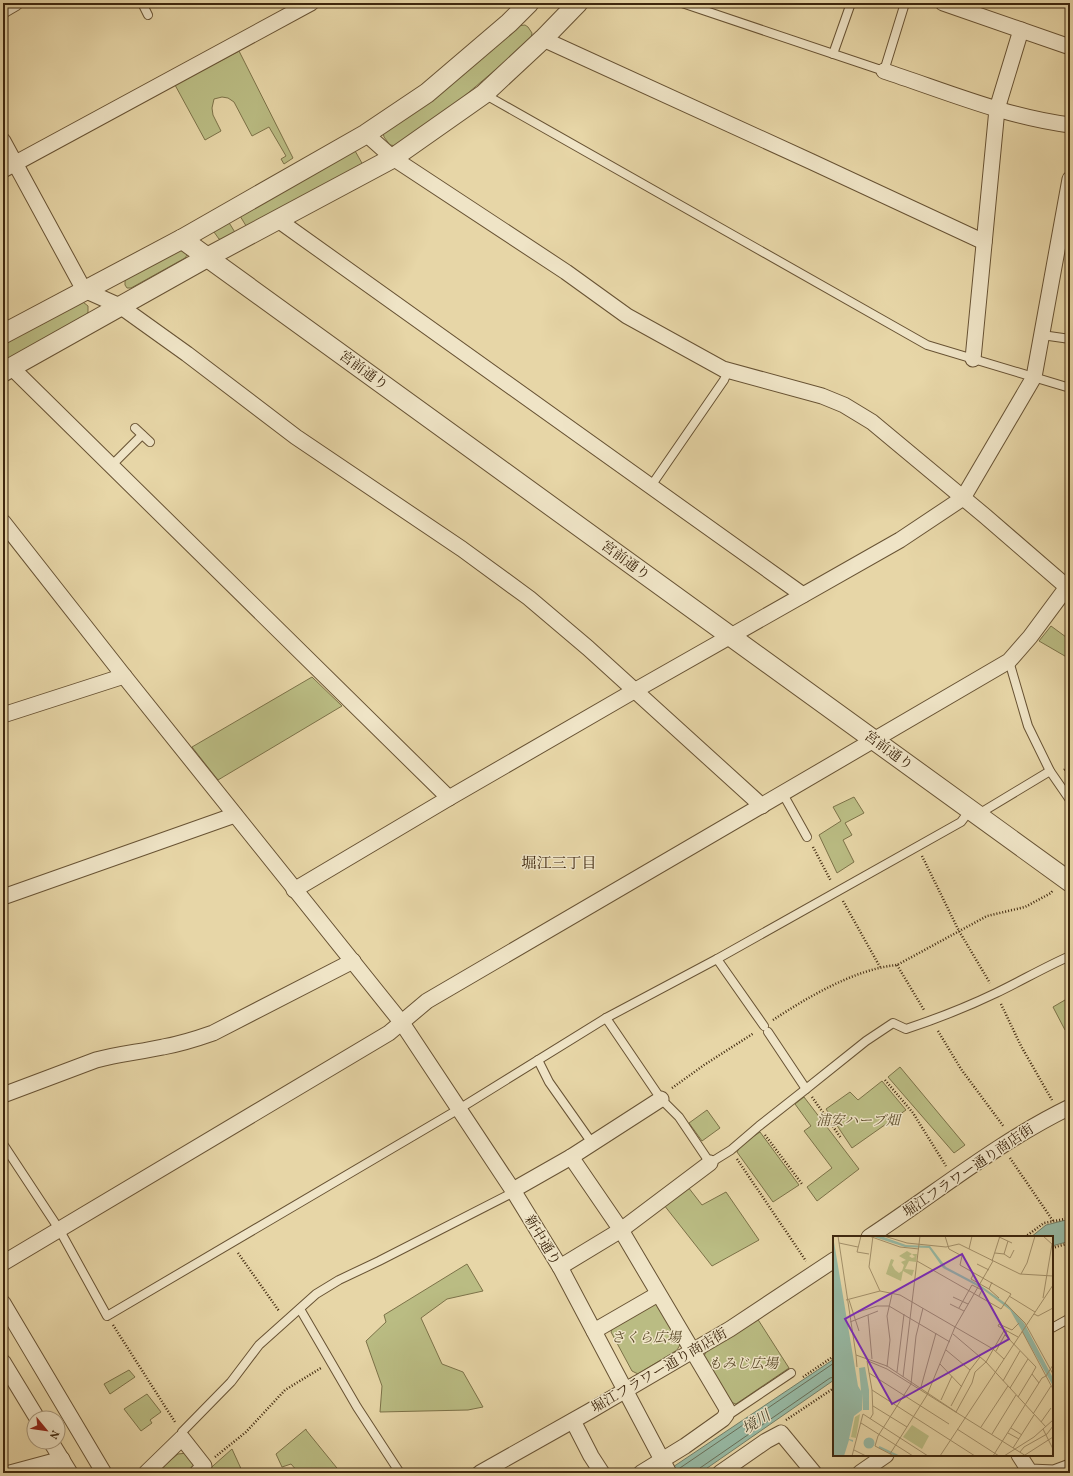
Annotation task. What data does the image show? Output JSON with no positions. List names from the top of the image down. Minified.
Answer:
{"streets":{"street":["宮前通り","堀江フラワー通り商店街","新中通り"]},"crossings":[["堀江フラワー通り商店街","新中通り"]],"districts":["堀江三丁目"],"water":["境川"],"parks":["浦安ハーブ畑","さくら広場","もみじ広場"],"north":"bottom right"}
